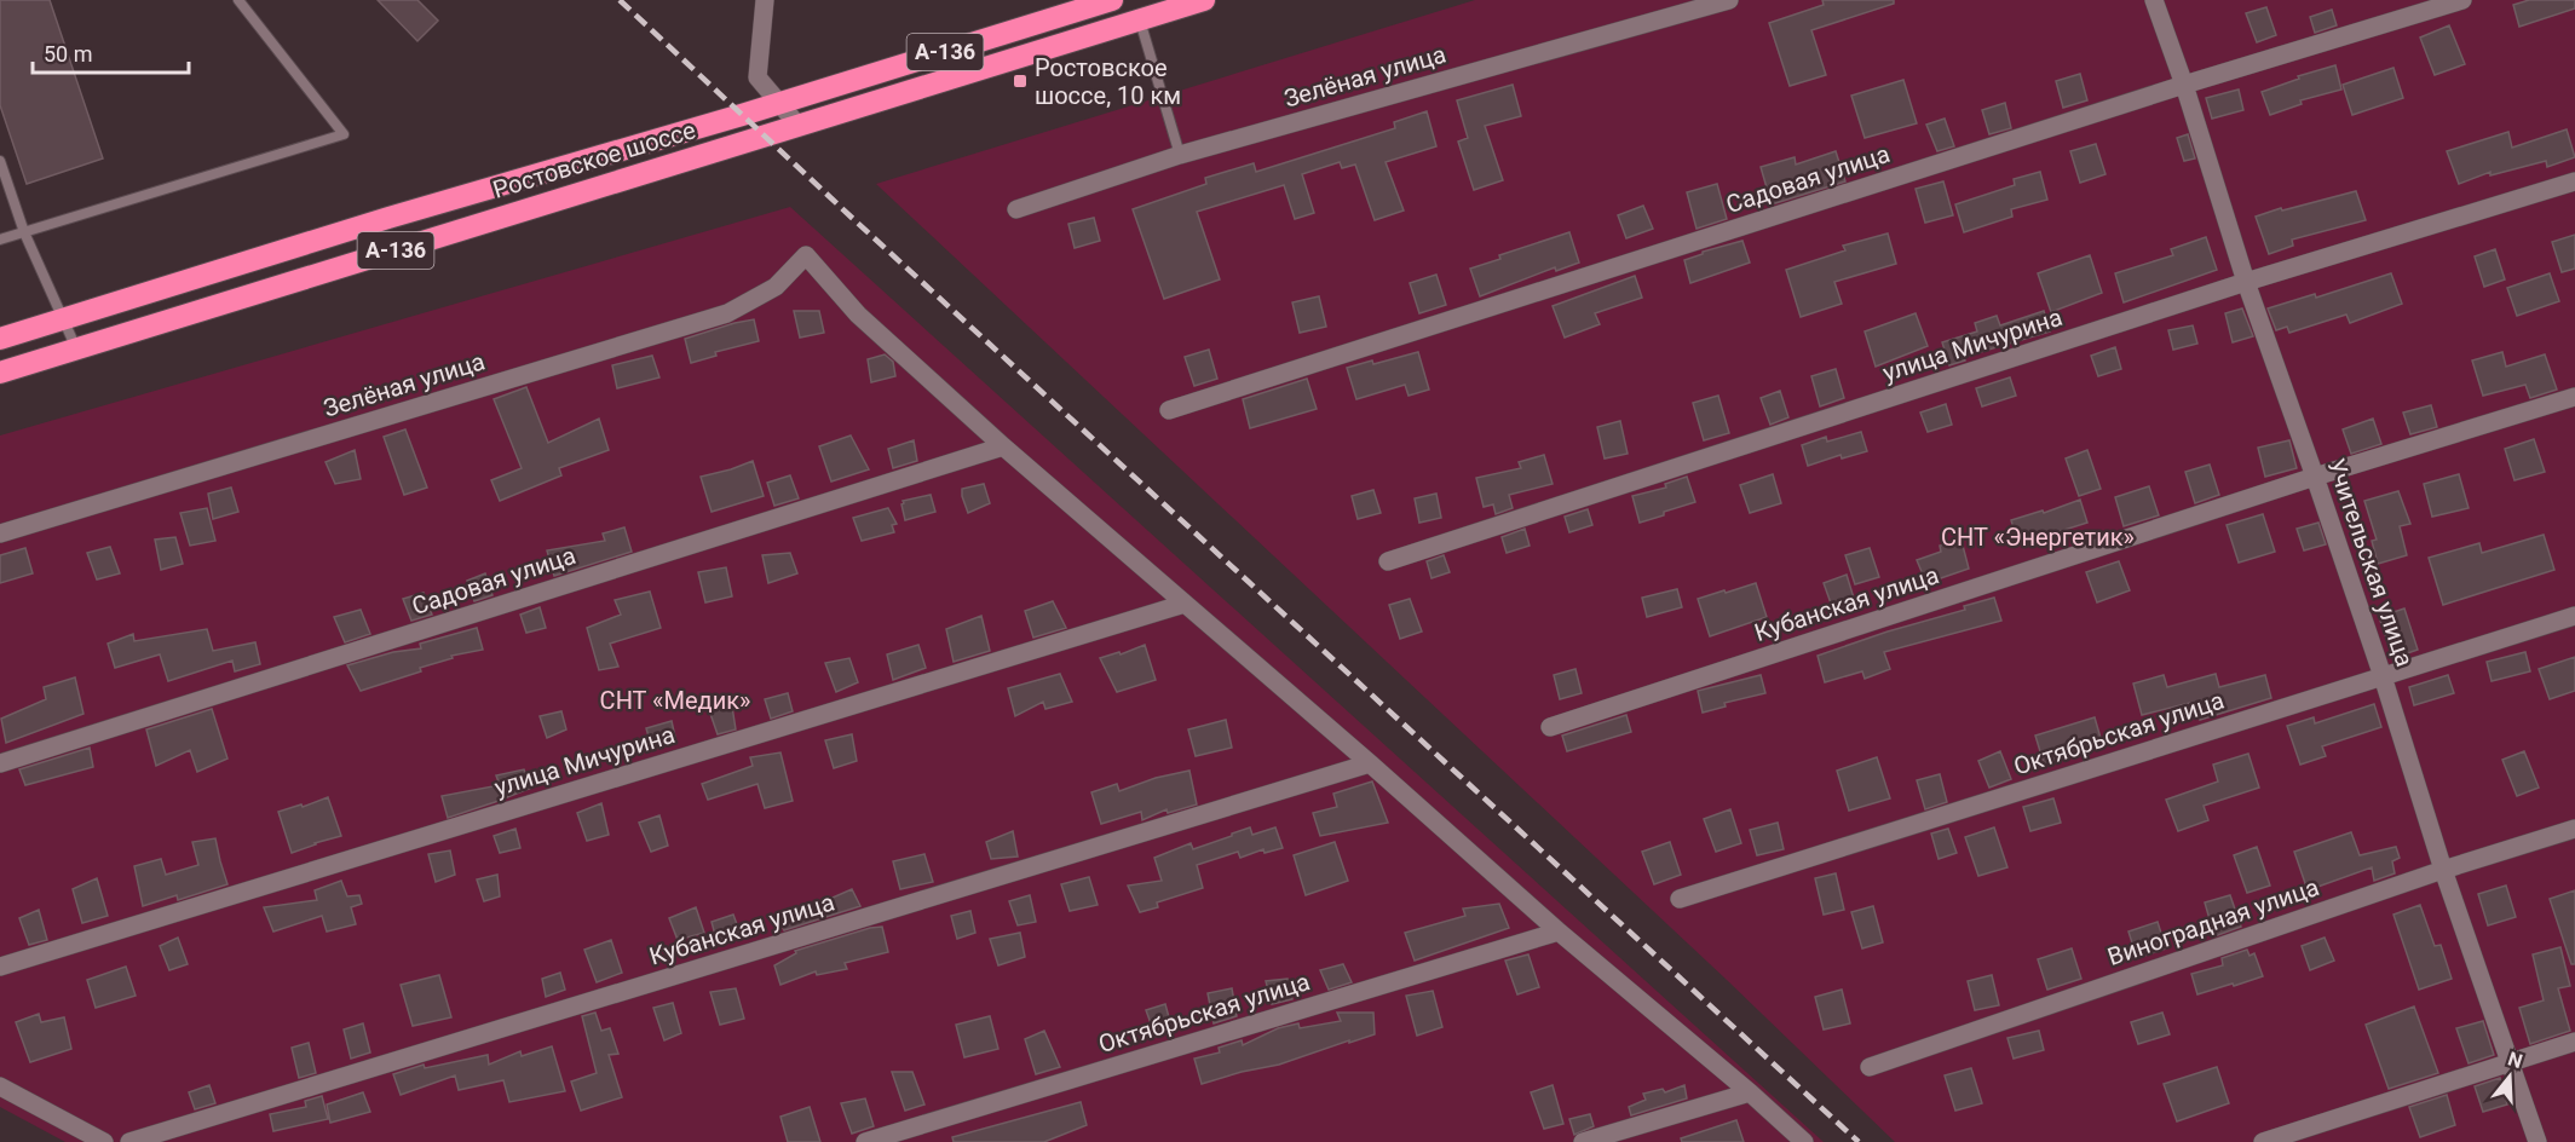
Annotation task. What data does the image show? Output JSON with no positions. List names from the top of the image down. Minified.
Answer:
{"streets":{"highway":["А-136","Ростовское шоссе"],"street":["Зелёная улица","Садовая улица","улица Мичурина","Учительская улица","Кубанская улица","Октябрьская улица","Виноградная улица"]},"crossings":[["Зелёная улица","Садовая улица"],["Садовая улица","Учительская улица"],["улица Мичурина","Учительская улица"],["Учительская улица","Кубанская улица"],["Учительская улица","Октябрьская улица"],["Учительская улица","Виноградная улица"]],"parks":["СНТ «Энергетик»","СНТ «Медик»"],"places":{"transit":["Ростовское шоссе, 10 км"]},"scale_bar":"50 m","north":"top"}
